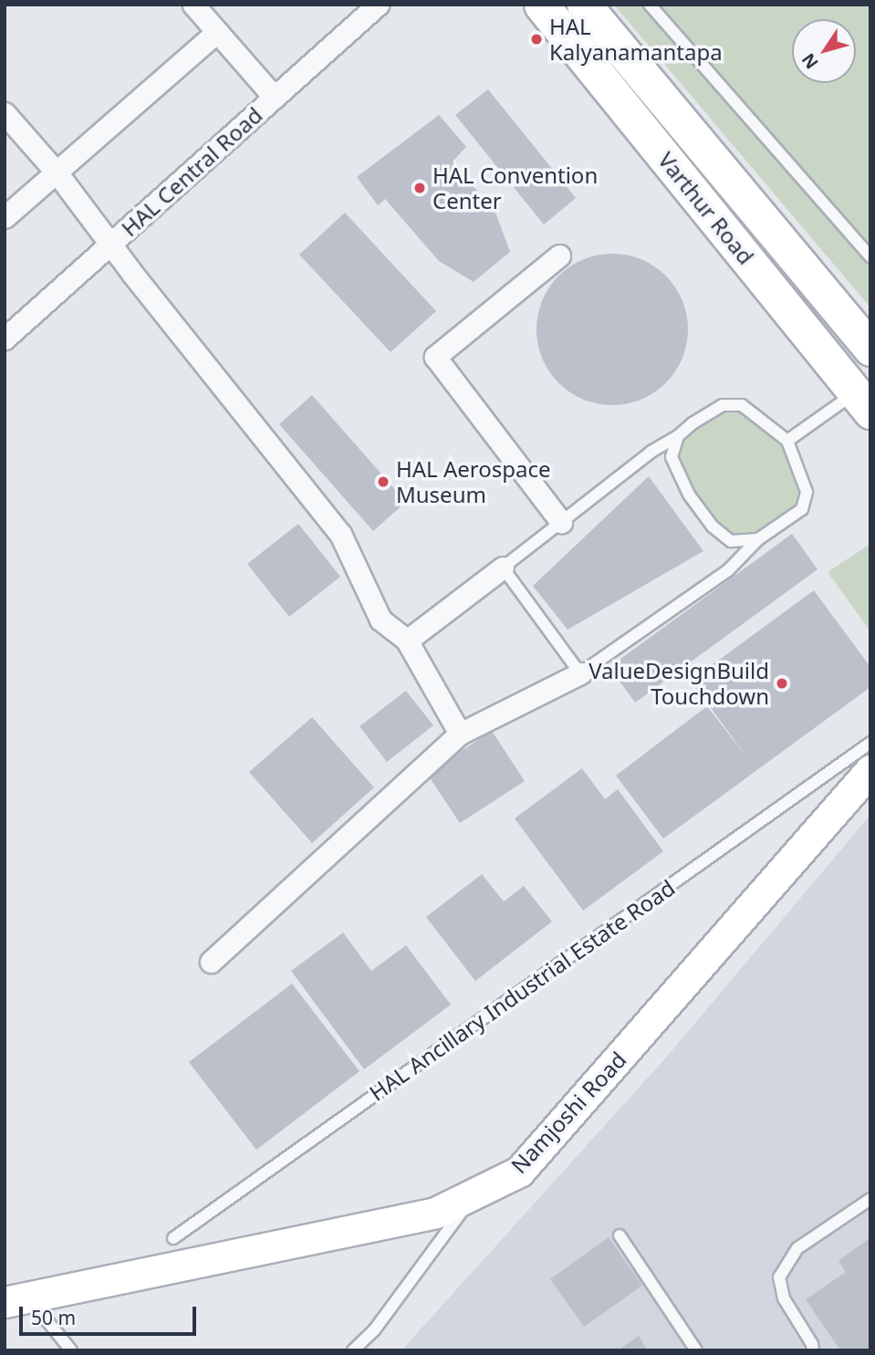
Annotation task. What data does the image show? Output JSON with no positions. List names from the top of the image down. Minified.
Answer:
{"streets":{"main road":["Varthur Road","Namjoshi Road"],"street":["HAL Central Road"],"lane":["HAL Ancillary Industrial Estate Road"]},"places":["HAL Kalyanamantapa","HAL Convention Center","HAL Aerospace Museum","ValueDesignBuild Touchdown"],"scale_bar":"50 m","north":"bottom left"}
